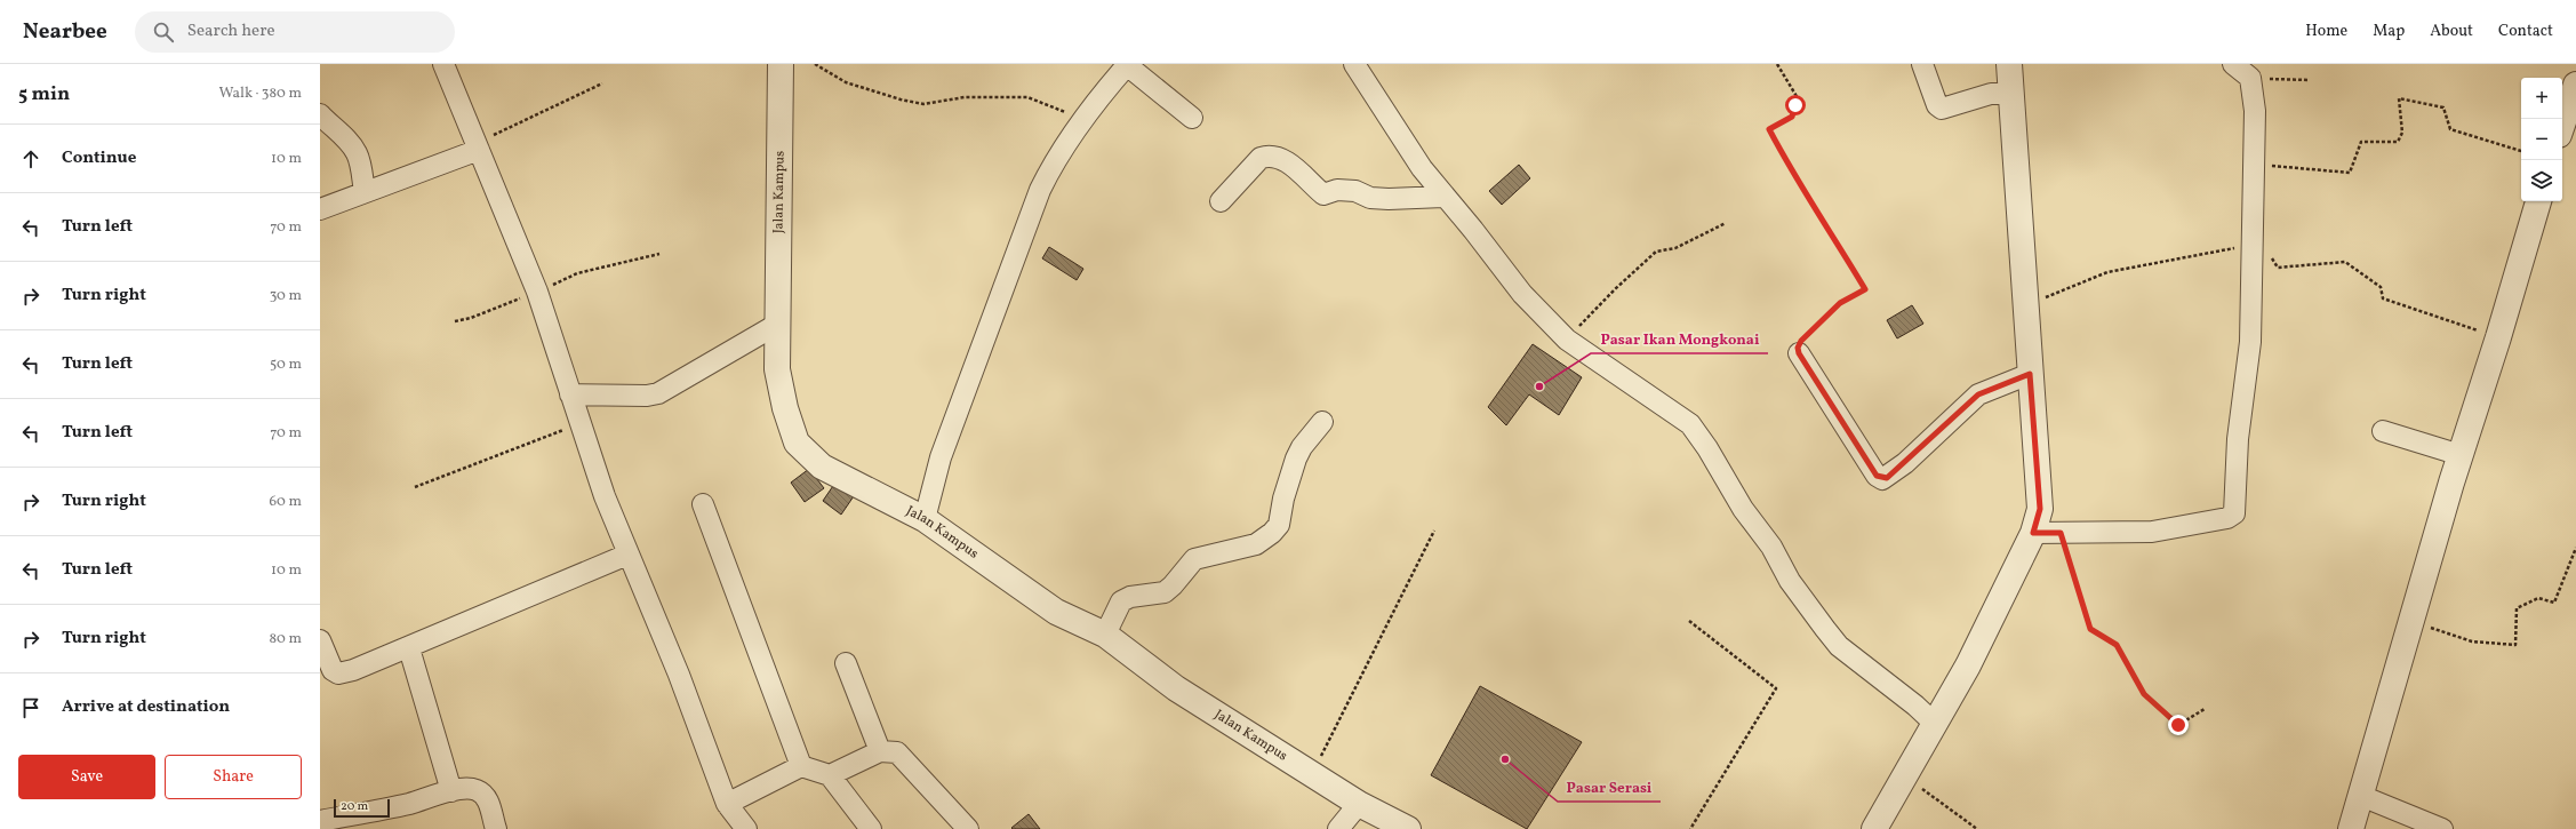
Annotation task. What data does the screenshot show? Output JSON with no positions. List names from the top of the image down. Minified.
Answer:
{"streets":{"street":["Jalan Kampus"]},"places":["Pasar Ikan Mongkonai","Pasar Serasi"],"scale_bar":"20 m","page":{"header":"Nearbee","search":"Search here","nav":["Home","Map","About","Contact"],"heading":["5 min","Walk · 380 m"],"map_buttons":["+","−"],"list":[["Continue","10 m"],["Turn left","70 m"],["Turn right","30 m"],["Turn left","50 m"],["Turn left","70 m"],["Turn right","60 m"],["Turn left","10 m"],["Turn right","80 m"],"Arrive at destination"],"buttons":["Save","Share"],"scale":"20 m"}}
